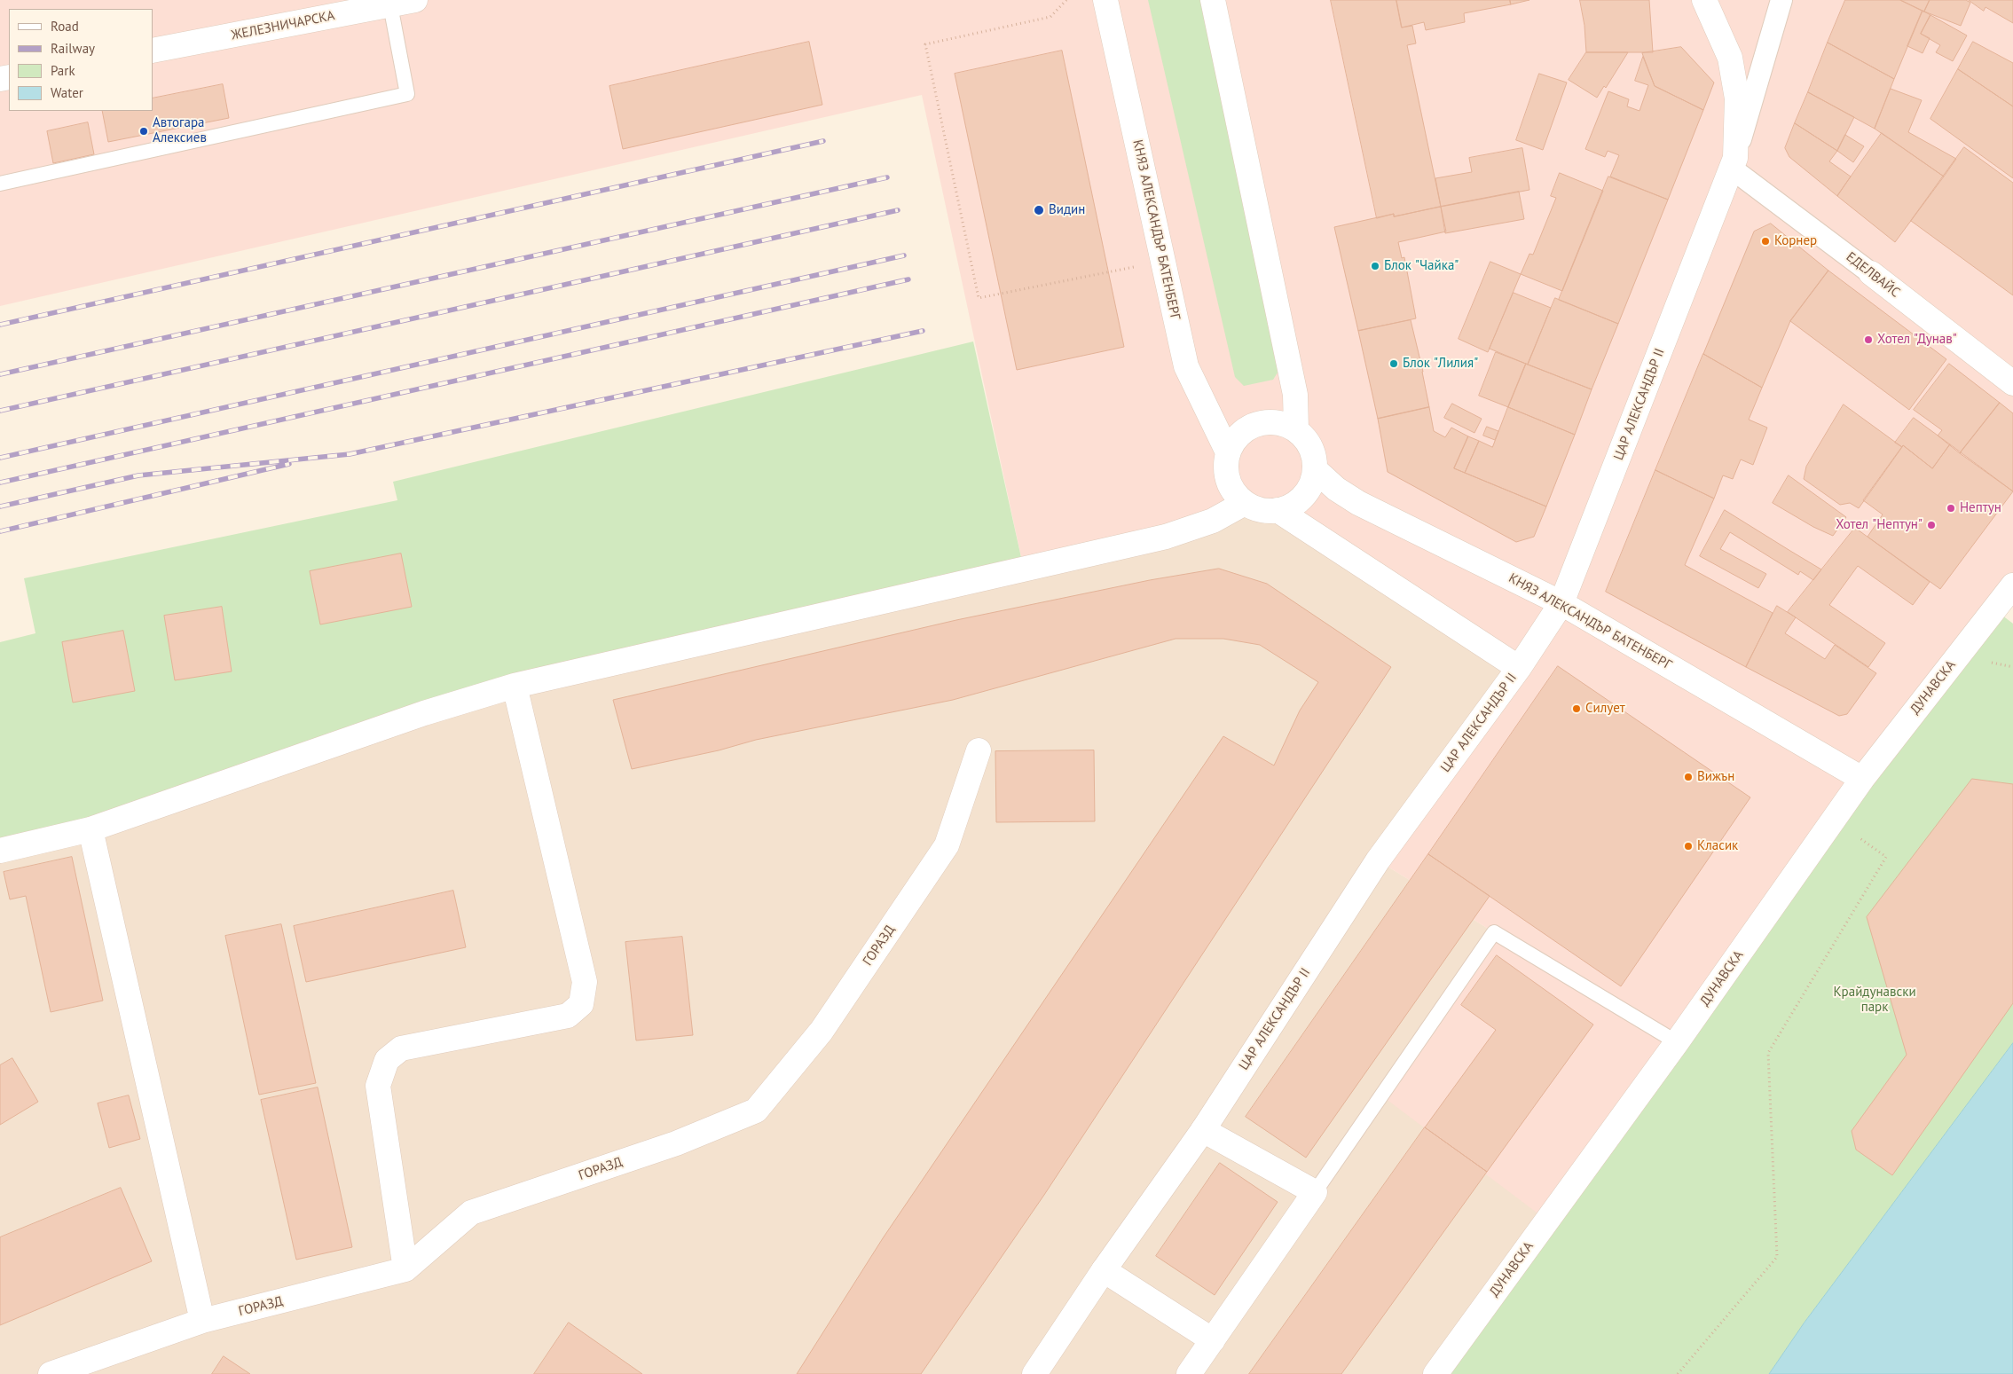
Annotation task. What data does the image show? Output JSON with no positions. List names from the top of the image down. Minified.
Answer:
{"streets":{"street":["ЖЕЛЕЗНИЧАРСКА","КНЯЗ АЛЕКСАНДЪР БАТЕНБЕРГ","ЕДЕЛВАЙС","ЦАР АЛЕКСАНДЪР II","ДУНАВСКА","ГОРАЗД"]},"crossings":[["КНЯЗ АЛЕКСАНДЪР БАТЕНБЕРГ","ЦАР АЛЕКСАНДЪР II"],["КНЯЗ АЛЕКСАНДЪР БАТЕНБЕРГ","ДУНАВСКА"],["ЕДЕЛВАЙС","ЦАР АЛЕКСАНДЪР II"]],"parks":["Крайдунавски парк"],"places":["Автогара Алексиев","Видин","Корнер","Блок \"Чайка\"","Хотел \"Дунав\"","Блок \"Лилия\"","Нептун","Хотел \"Нептун\"","Силует","Вижън","Класик"],"legend":["Road","Railway","Park","Water"]}
